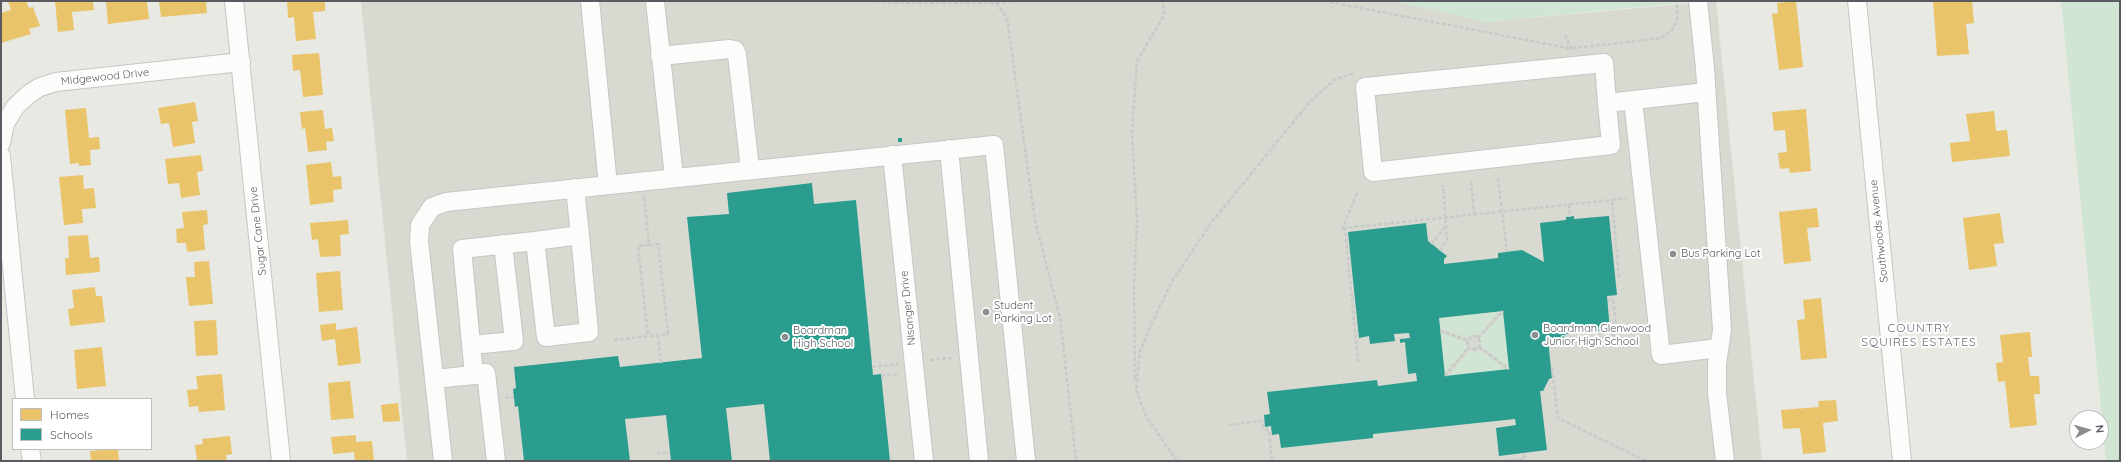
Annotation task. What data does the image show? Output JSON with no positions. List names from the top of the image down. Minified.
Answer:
{"streets":{"street":["Midgewood Drive","Sugar Cane Drive","Southwoods Avenue","Nisonger Drive"]},"crossings":[["Midgewood Drive","Sugar Cane Drive"]],"districts":["COUNTRY SQUIRES ESTATES"],"places":["Bus Parking Lot","Student Parking Lot","Boardman Glenwood Junior High School","Boardman High School"],"legend":["Homes","Schools"],"north":"right"}
